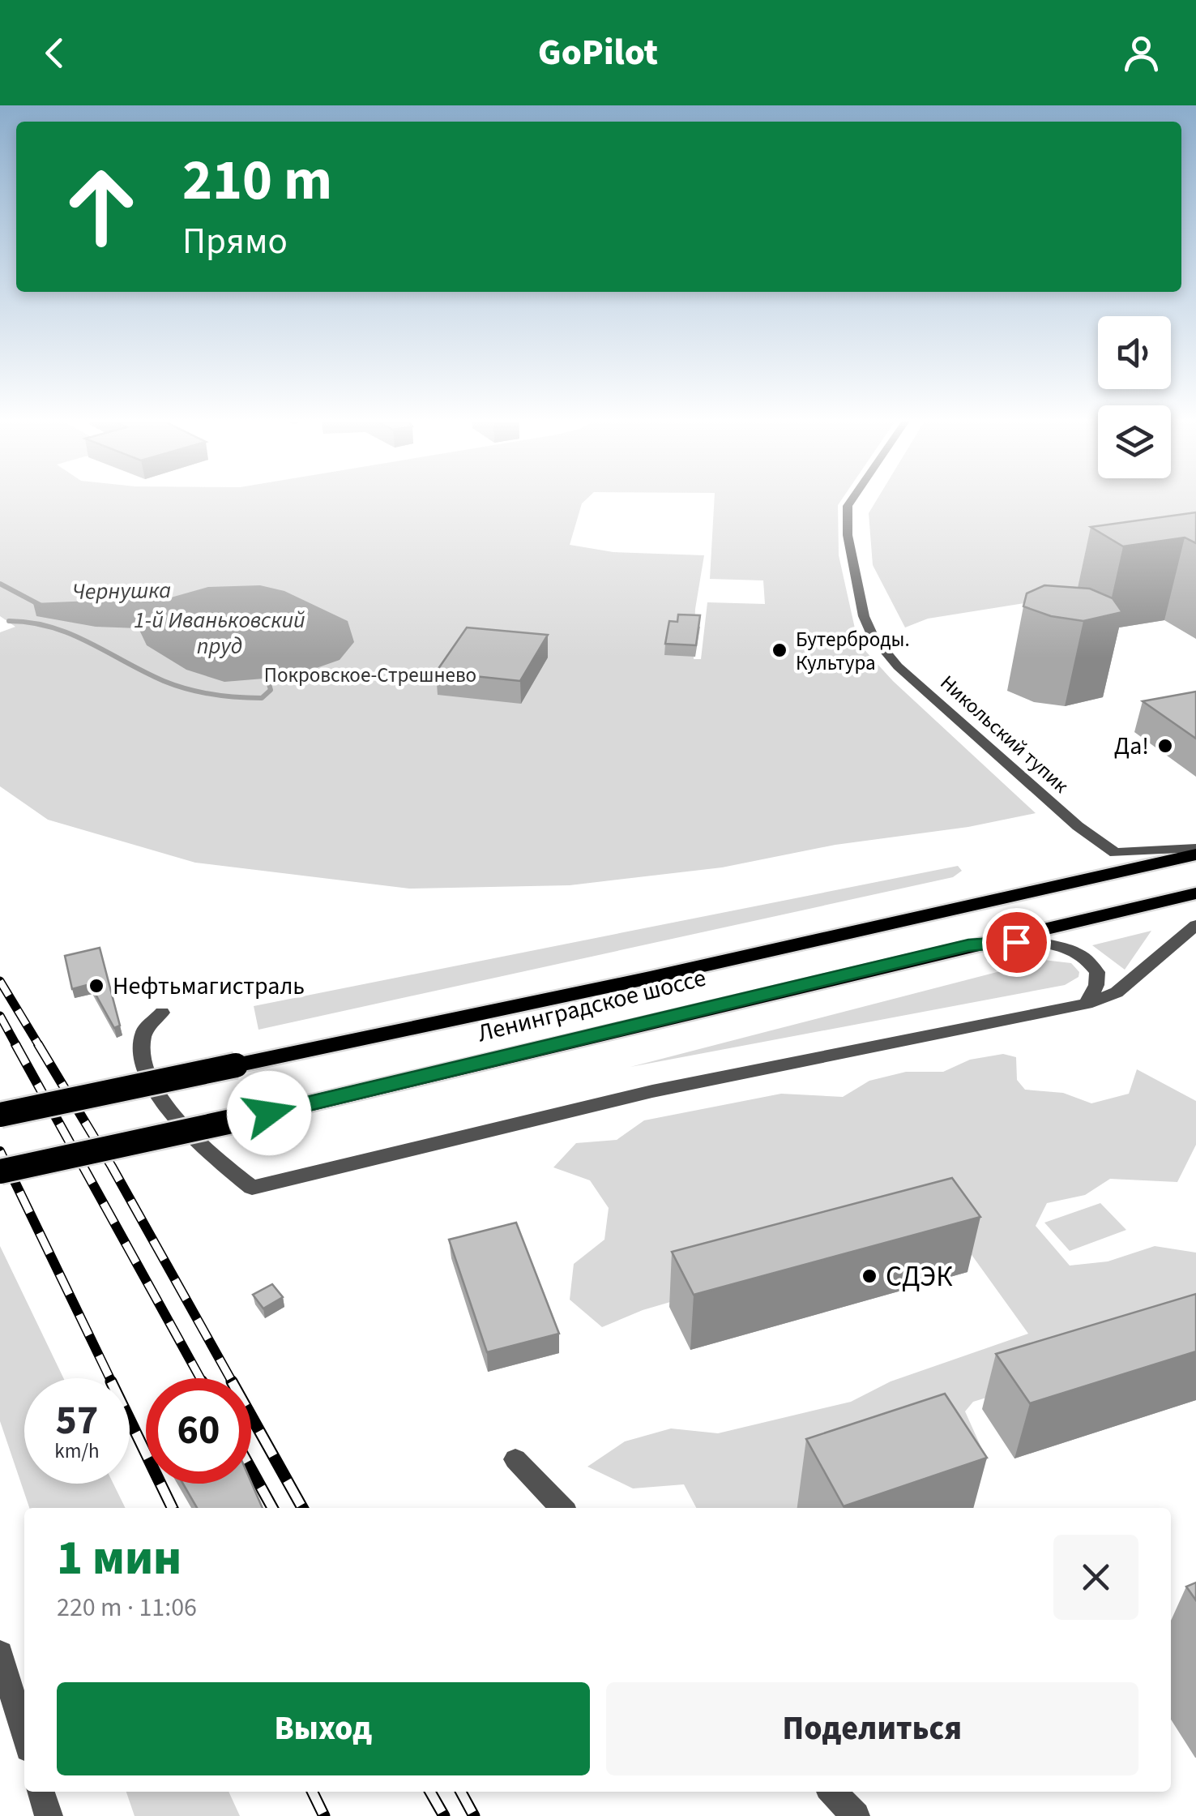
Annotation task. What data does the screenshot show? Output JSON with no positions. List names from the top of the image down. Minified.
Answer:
{"streets":{"main road":["Ленинградское шоссе"],"street":["Никольский тупик"]},"water":["Чернушка","1-й Иваньковский пруд"],"parks":["Покровское-Стрешнево"],"places":["Бутерброды. Культура","Да!","Нефтьмагистраль","СДЭК"],"page":{"header":"GoPilot","turn":["210 m","Прямо"],"speed":"57 km/h","limit":"60","heading":["1 мин","220 m · 11:06"],"buttons":["Выход","Поделиться"]}}
